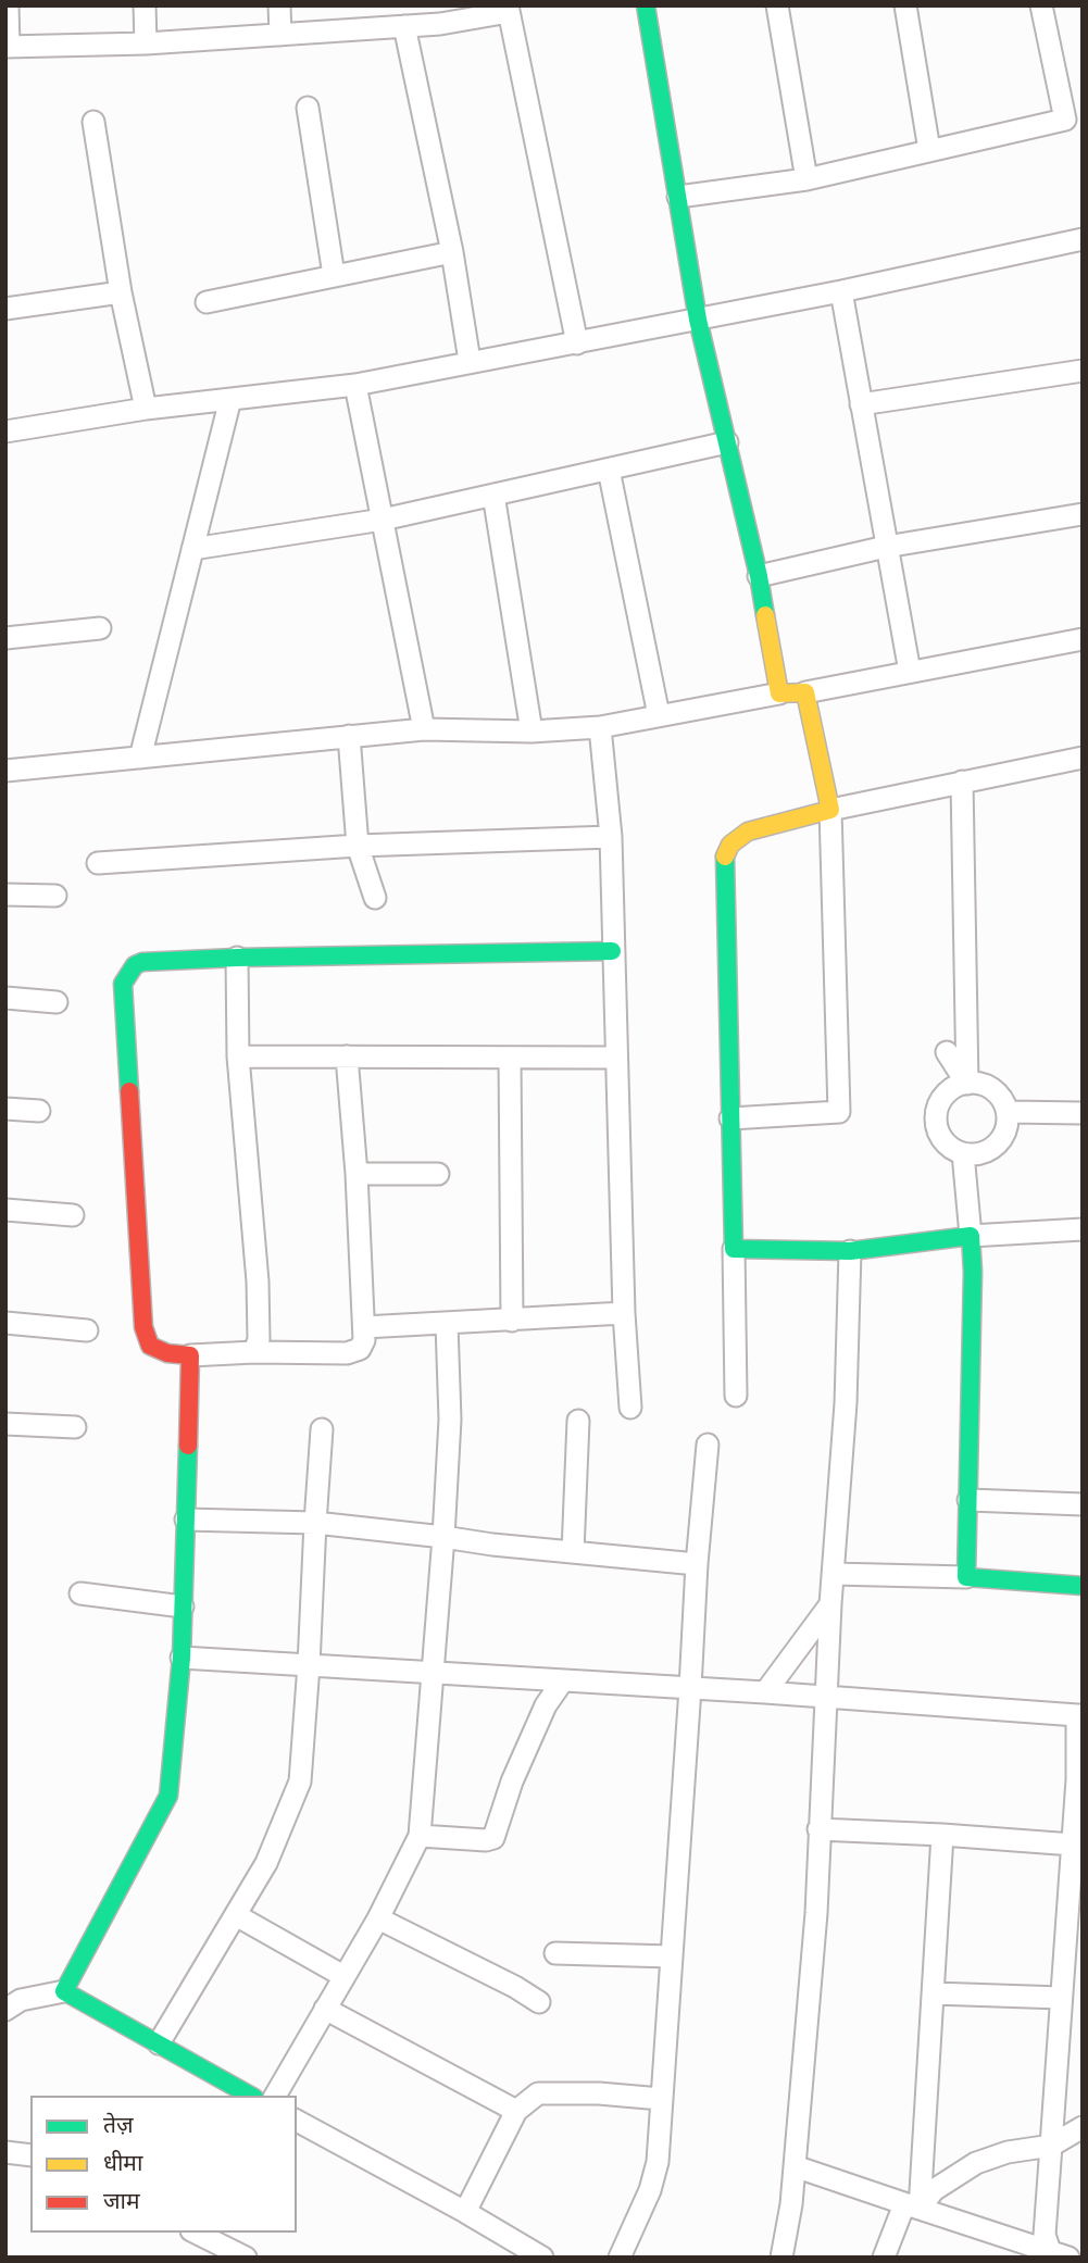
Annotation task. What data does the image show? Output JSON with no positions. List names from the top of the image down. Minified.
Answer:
{"legend":["तेज़","धीमा","जाम"]}
